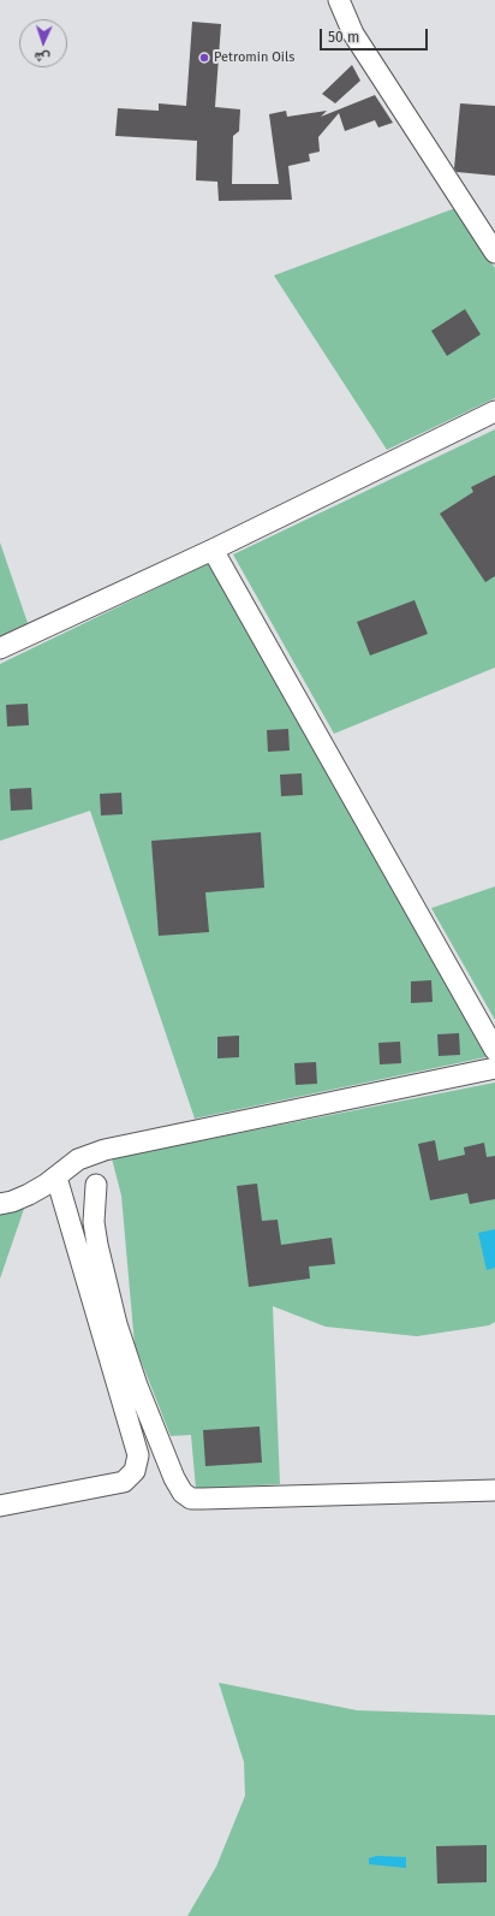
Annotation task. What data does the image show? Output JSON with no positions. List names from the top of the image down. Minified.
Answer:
{"places":["Petromin Oils"],"scale_bar":"50 m","north":"bottom"}
